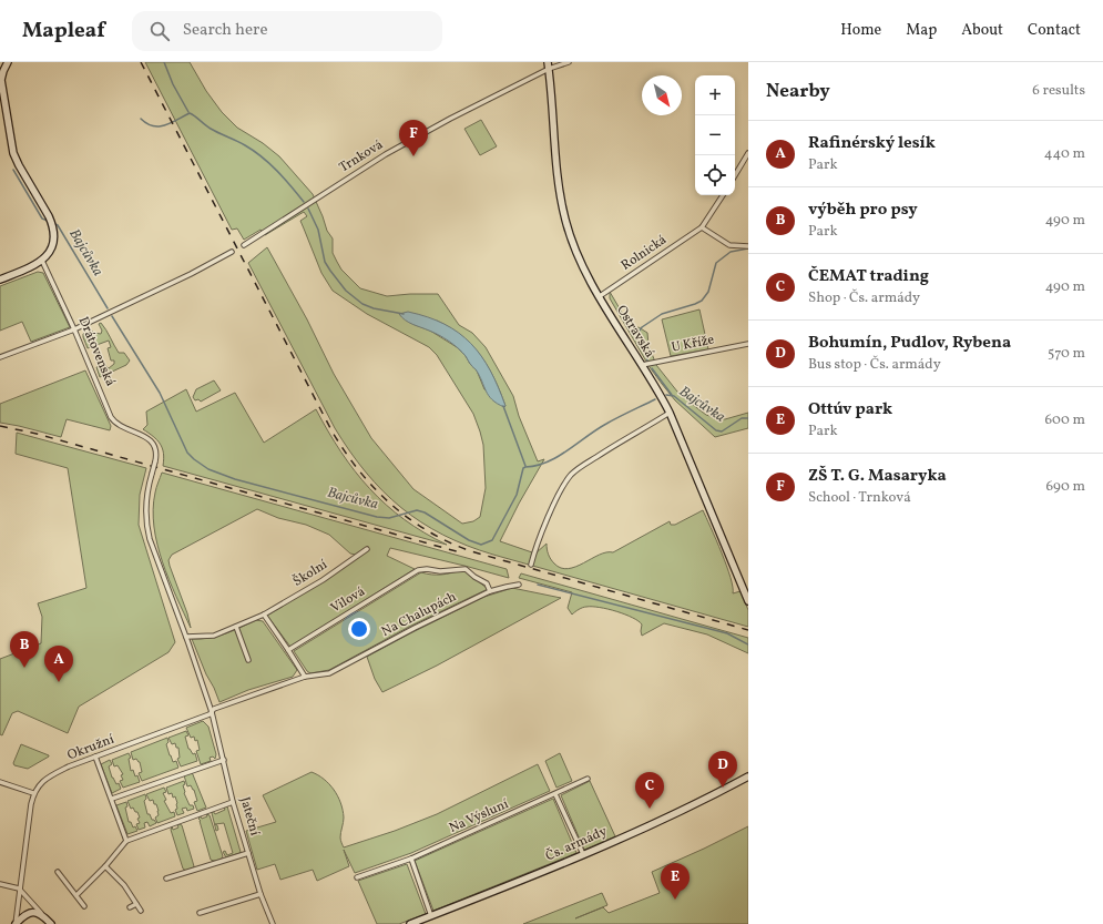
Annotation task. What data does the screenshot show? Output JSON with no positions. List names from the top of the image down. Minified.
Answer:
{"streets":{"main road":["Ostravská","Čs. armády"],"street":["Trnková","Rolnická","U Kříže","Drátovenská","Školní","Vilová","Na Chalupách","Okružní","Jateční","Na Výsluní"]},"crossings":[["Trnková","Ostravská"],["Rolnická","Ostravská"],["Ostravská","U Kříže"],["Drátovenská","Školní"],["Vilová","Na Chalupách"],["Na Chalupách","Okružní"],["Na Chalupách","Jateční"],["Okružní","Jateční"]],"water":["Bajcůvka"],"north":"bottom right","page":{"header":"Mapleaf","search":"Search here","nav":["Home","Map","About","Contact"],"heading":["Nearby","6 results"],"map_buttons":["+","−"],"pins":["F","B","A","D","C","E"],"list":[{"mark":"A","name":"Rafinérský lesík","note":"Park","value":"440 m"},{"mark":"B","name":"výběh pro psy","note":"Park","value":"490 m"},{"mark":"C","name":"ČEMAT trading","note":"Shop · Čs. armády","value":"490 m"},{"mark":"D","name":"Bohumín, Pudlov, Rybena","note":"Bus stop · Čs. armády","value":"570 m"},{"mark":"E","name":"Ottúv park","note":"Park","value":"600 m"},{"mark":"F","name":"ZŠ T. G. Masaryka","note":"School · Trnková","value":"690 m"}]}}
